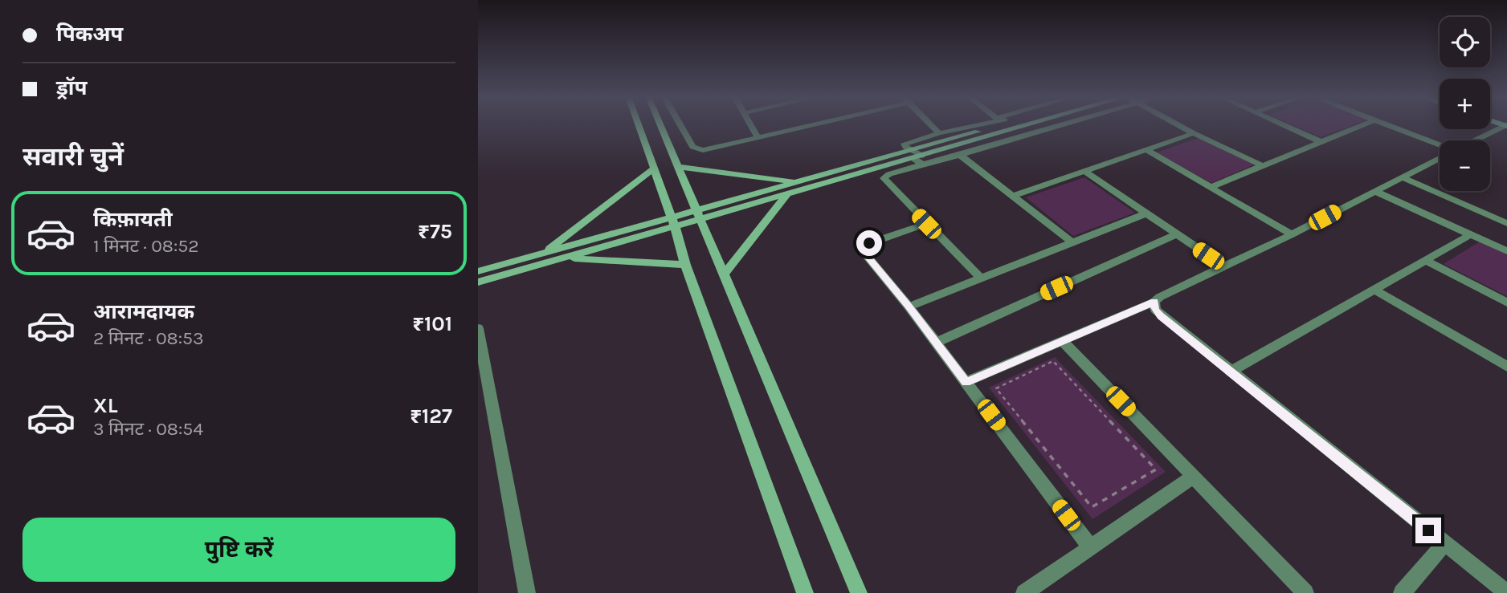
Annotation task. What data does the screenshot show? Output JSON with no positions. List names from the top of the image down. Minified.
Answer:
{"page":{"banner":["पिकअप","ड्रॉप"],"map_buttons":["+","−"],"heading":"सवारी चुनें","list":[{"name":"किफ़ायती","note":"1 मिनट · 08:52","value":"₹75"},{"name":"आरामदायक","note":"2 मिनट · 08:53","value":"₹101"},{"name":"XL","note":"3 मिनट · 08:54","value":"₹127"}],"buttons":"पुष्टि करें"}}
